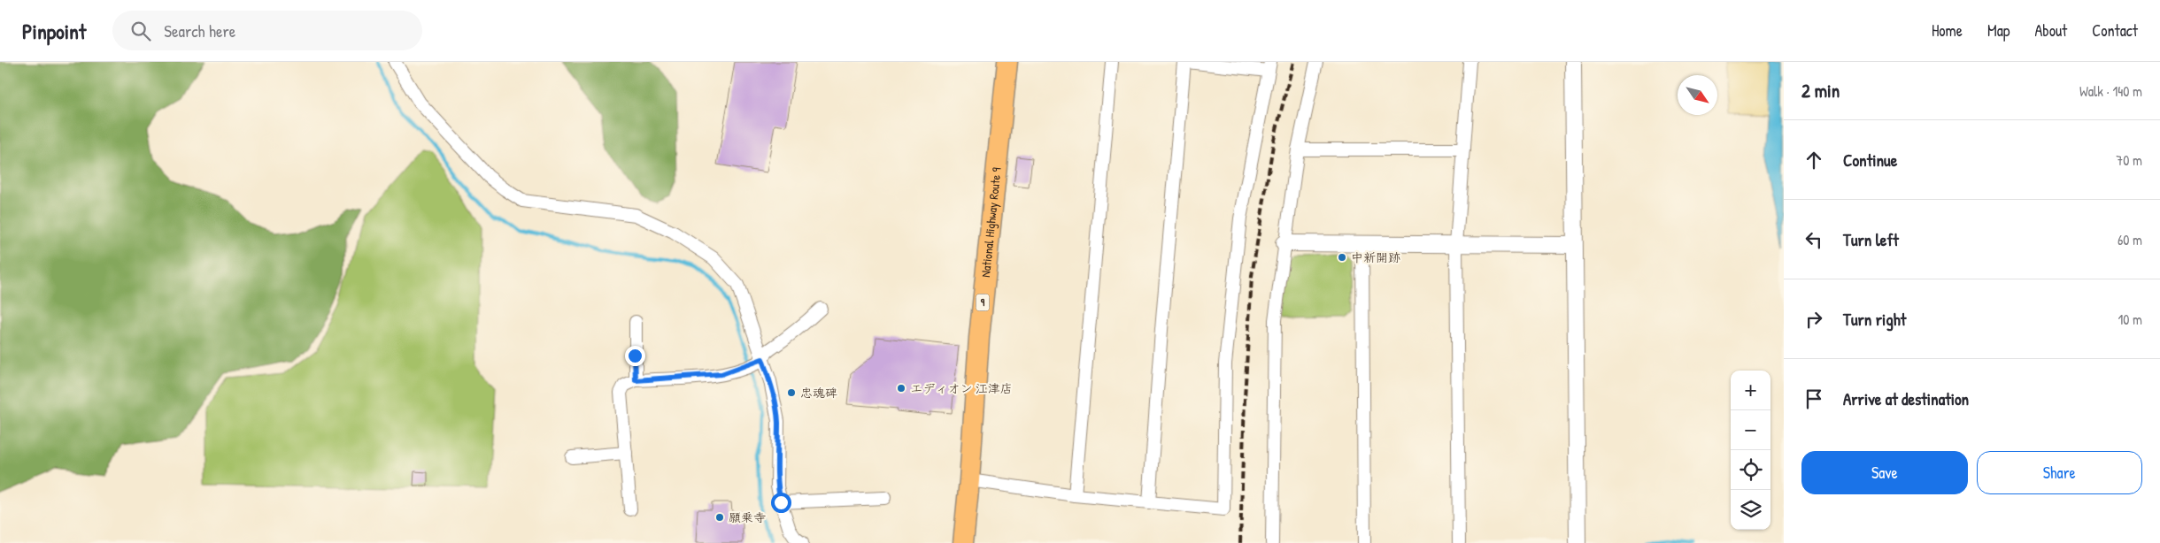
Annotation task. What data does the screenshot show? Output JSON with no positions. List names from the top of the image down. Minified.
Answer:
{"streets":{"highway":["National Highway Route 9","9"]},"places":["中新開跡","エディオン 江津店","忠魂碑","願乗寺"],"north":"bottom right","page":{"header":"Pinpoint","search":"Search here","nav":["Home","Map","About","Contact"],"heading":["2 min","Walk · 140 m"],"list":[["Continue","70 m"],["Turn left","60 m"],["Turn right","10 m"],"Arrive at destination"],"map_buttons":["+","−"],"buttons":["Save","Share"]}}
